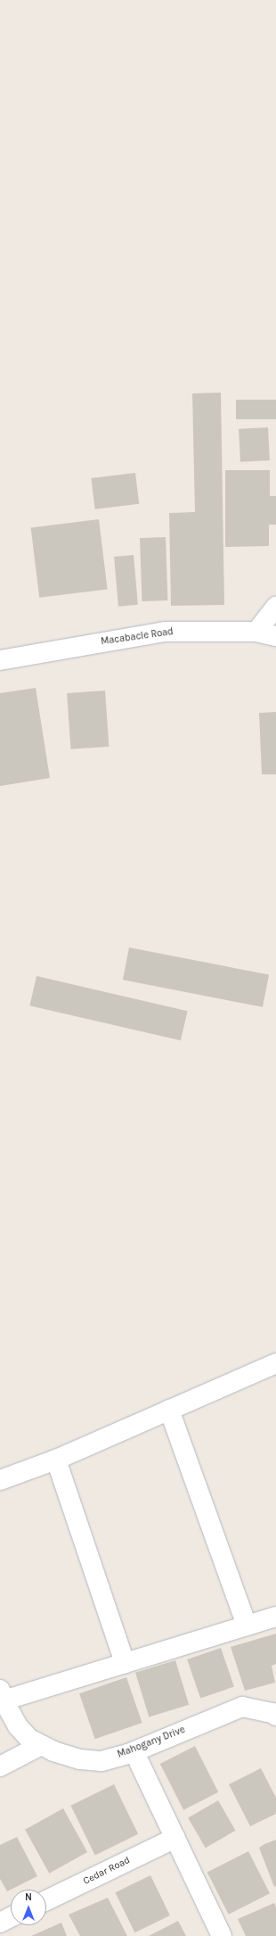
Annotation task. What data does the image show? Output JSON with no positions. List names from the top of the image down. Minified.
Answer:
{"streets":{"street":["Macabacle Road","Mahogany Drive","Cedar Road"]},"crossings":[["Mahogany Drive","Cedar Road"]],"north":"top"}
